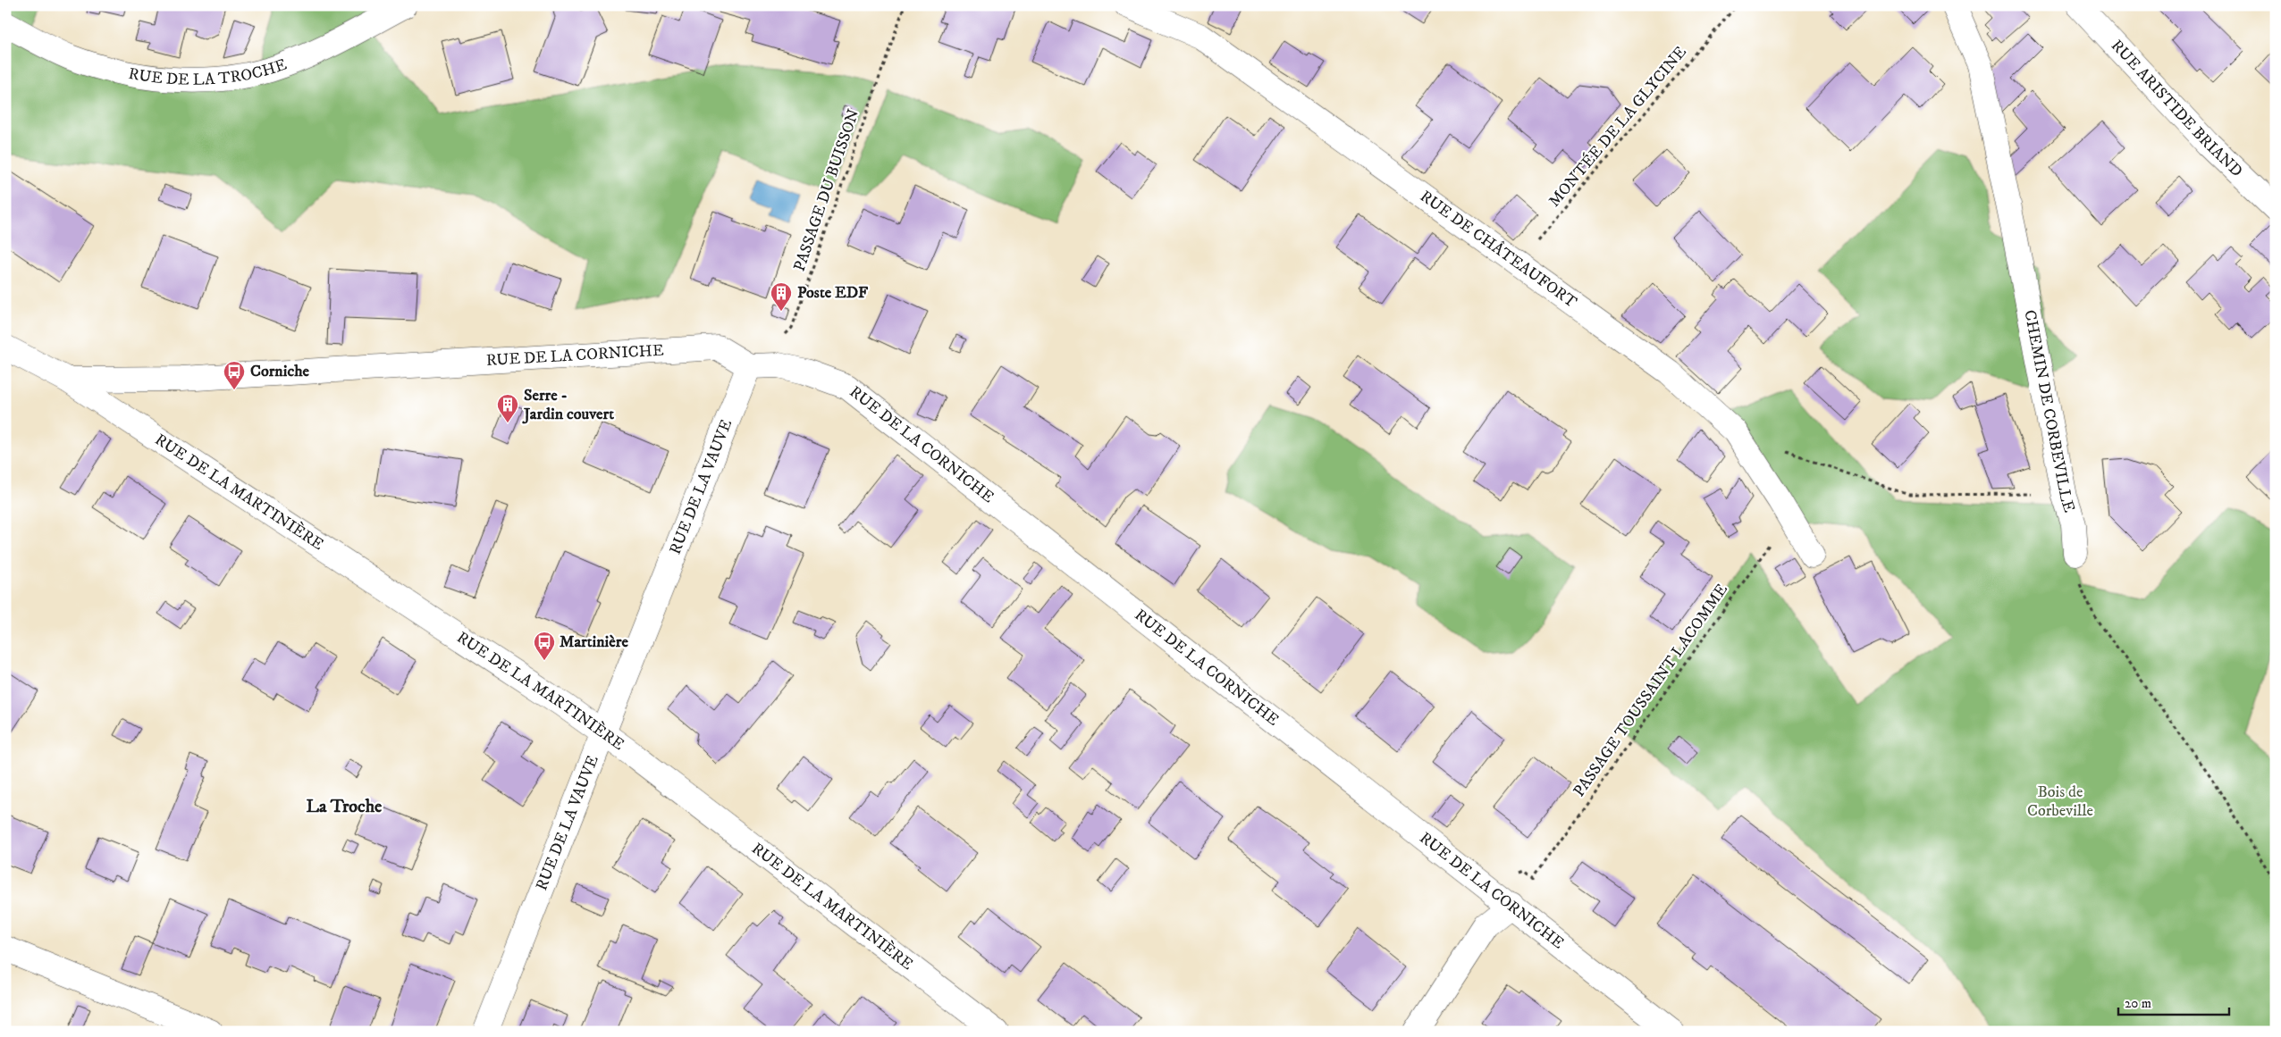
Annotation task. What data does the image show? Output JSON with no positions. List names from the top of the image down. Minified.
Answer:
{"streets":{"street":["RUE DE LA TROCHE","RUE ARISTIDE BRIAND","RUE DE CHÂTEAUFORT","RUE DE LA CORNICHE","CHEMIN DE CORBEVILLE","RUE DE LA VAUVE","RUE DE LA MARTINIÈRE"],"path":["MONTÉE DE LA GLYCINE","PASSAGE DU BUISSON","PASSAGE TOUSSAINT LACOMME"]},"crossings":[["MONTÉE DE LA GLYCINE","RUE DE CHÂTEAUFORT"],["PASSAGE DU BUISSON","RUE DE LA CORNICHE"],["PASSAGE DU BUISSON","RUE DE LA VAUVE"],["RUE DE CHÂTEAUFORT","PASSAGE TOUSSAINT LACOMME"],["RUE DE LA CORNICHE","RUE DE LA VAUVE"],["RUE DE LA CORNICHE","RUE DE LA MARTINIÈRE"],["RUE DE LA VAUVE","RUE DE LA MARTINIÈRE"]],"districts":["La Troche"],"parks":["Bois de Corbeville"],"places":{"building":["Poste EDF","Serre - Jardin couvert"],"bus stop":["Corniche","Martinière"]},"scale_bar":"20 m"}
